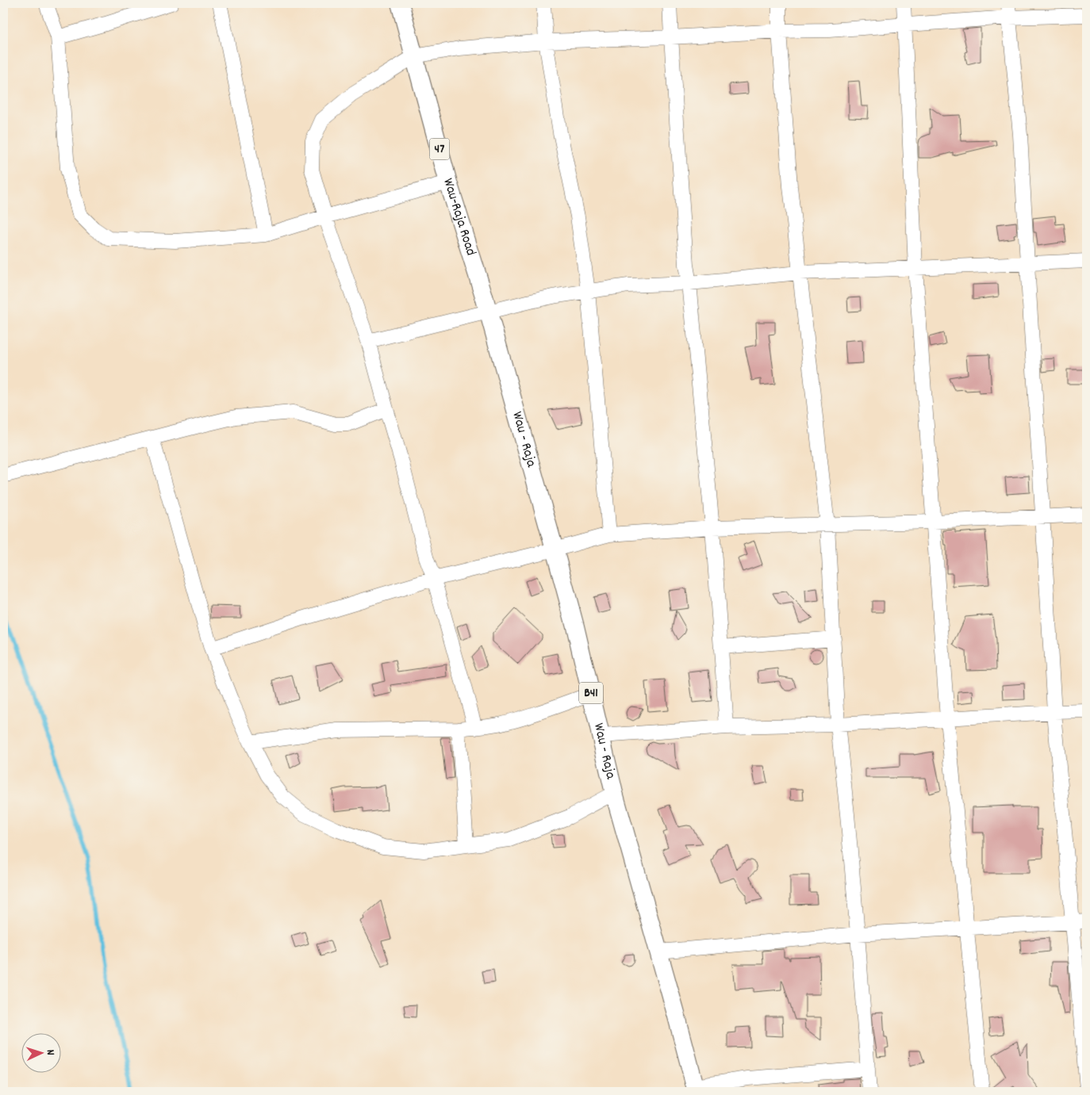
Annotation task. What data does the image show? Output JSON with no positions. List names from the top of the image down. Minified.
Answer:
{"streets":{"main road":["47","Wau-Raja Road","Wau - Raja","B41"]},"crossings":[["Wau-Raja Road","Wau - Raja"]],"north":"right"}
